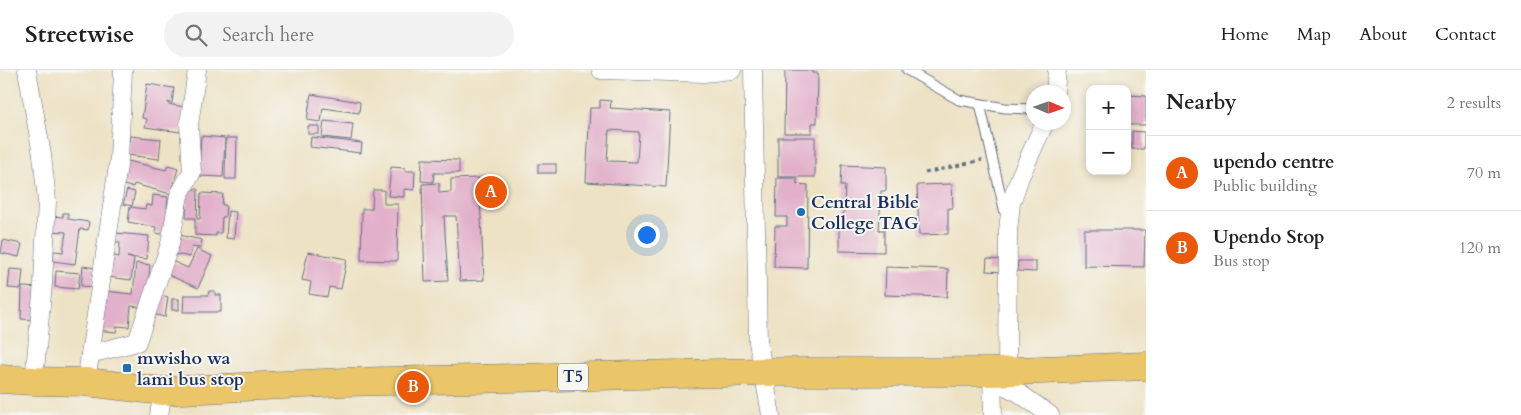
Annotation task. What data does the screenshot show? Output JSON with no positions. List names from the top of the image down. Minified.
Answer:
{"streets":{"highway":["T5"]},"places":{"other":["Central Bible College TAG"],"transit":["mwisho wa lami bus stop"]},"north":"right","page":{"header":"Streetwise","search":"Search here","nav":["Home","Map","About","Contact"],"heading":["Nearby","2 results"],"map_buttons":["+","−"],"list":[{"mark":"A","name":"upendo centre","note":"Public building","value":"70 m"},{"mark":"B","name":"Upendo Stop","note":"Bus stop","value":"120 m"}],"pins":["A","B"]}}
